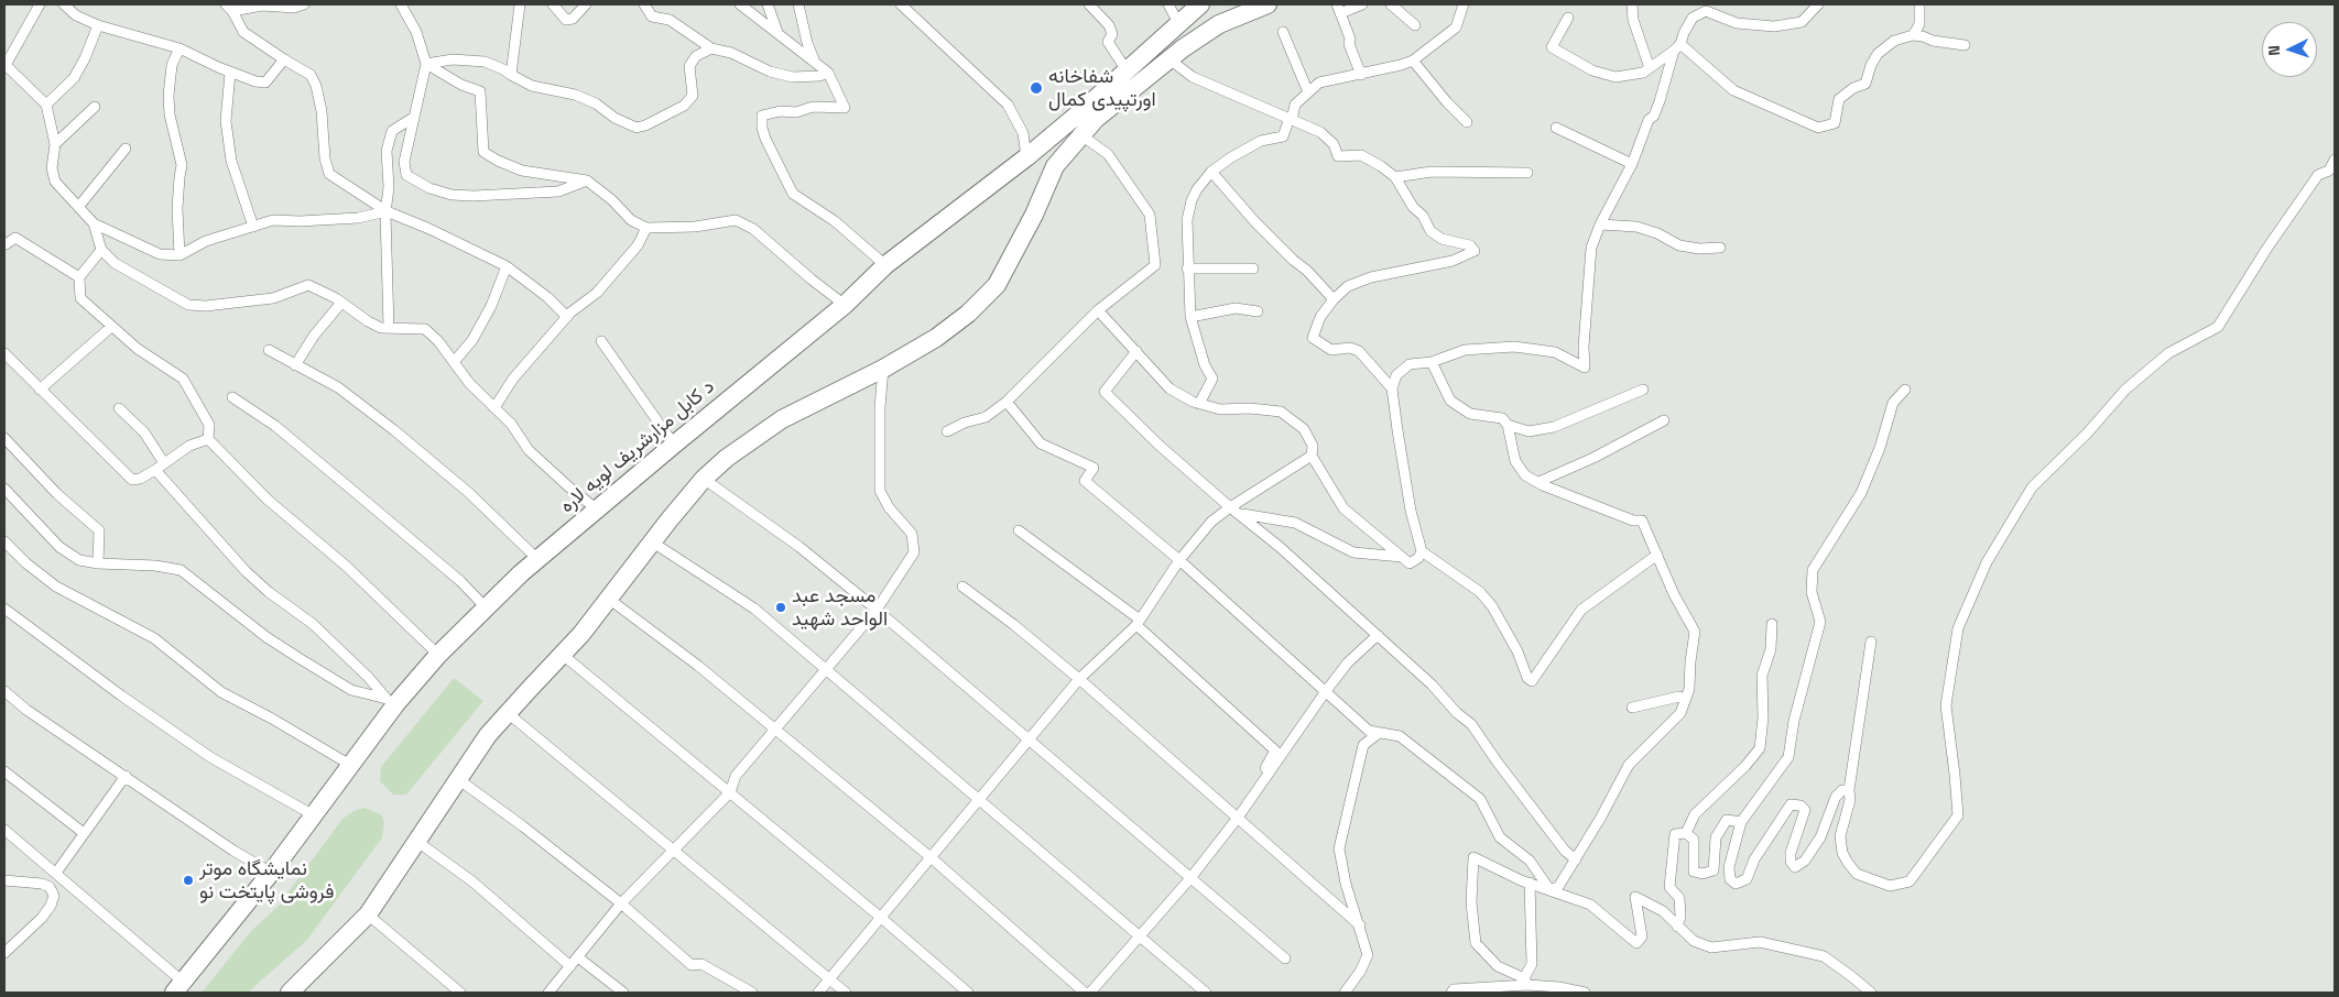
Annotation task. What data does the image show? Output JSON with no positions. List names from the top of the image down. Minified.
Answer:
{"streets":{"highway":["د کابل مزارشریف لویه لاره"]},"places":["شفاخانه اورتپیدی کمال","مسجد عبد الواحد شهید","نمایشگاه موتر فروشی پایتخت نو"],"north":"left"}
